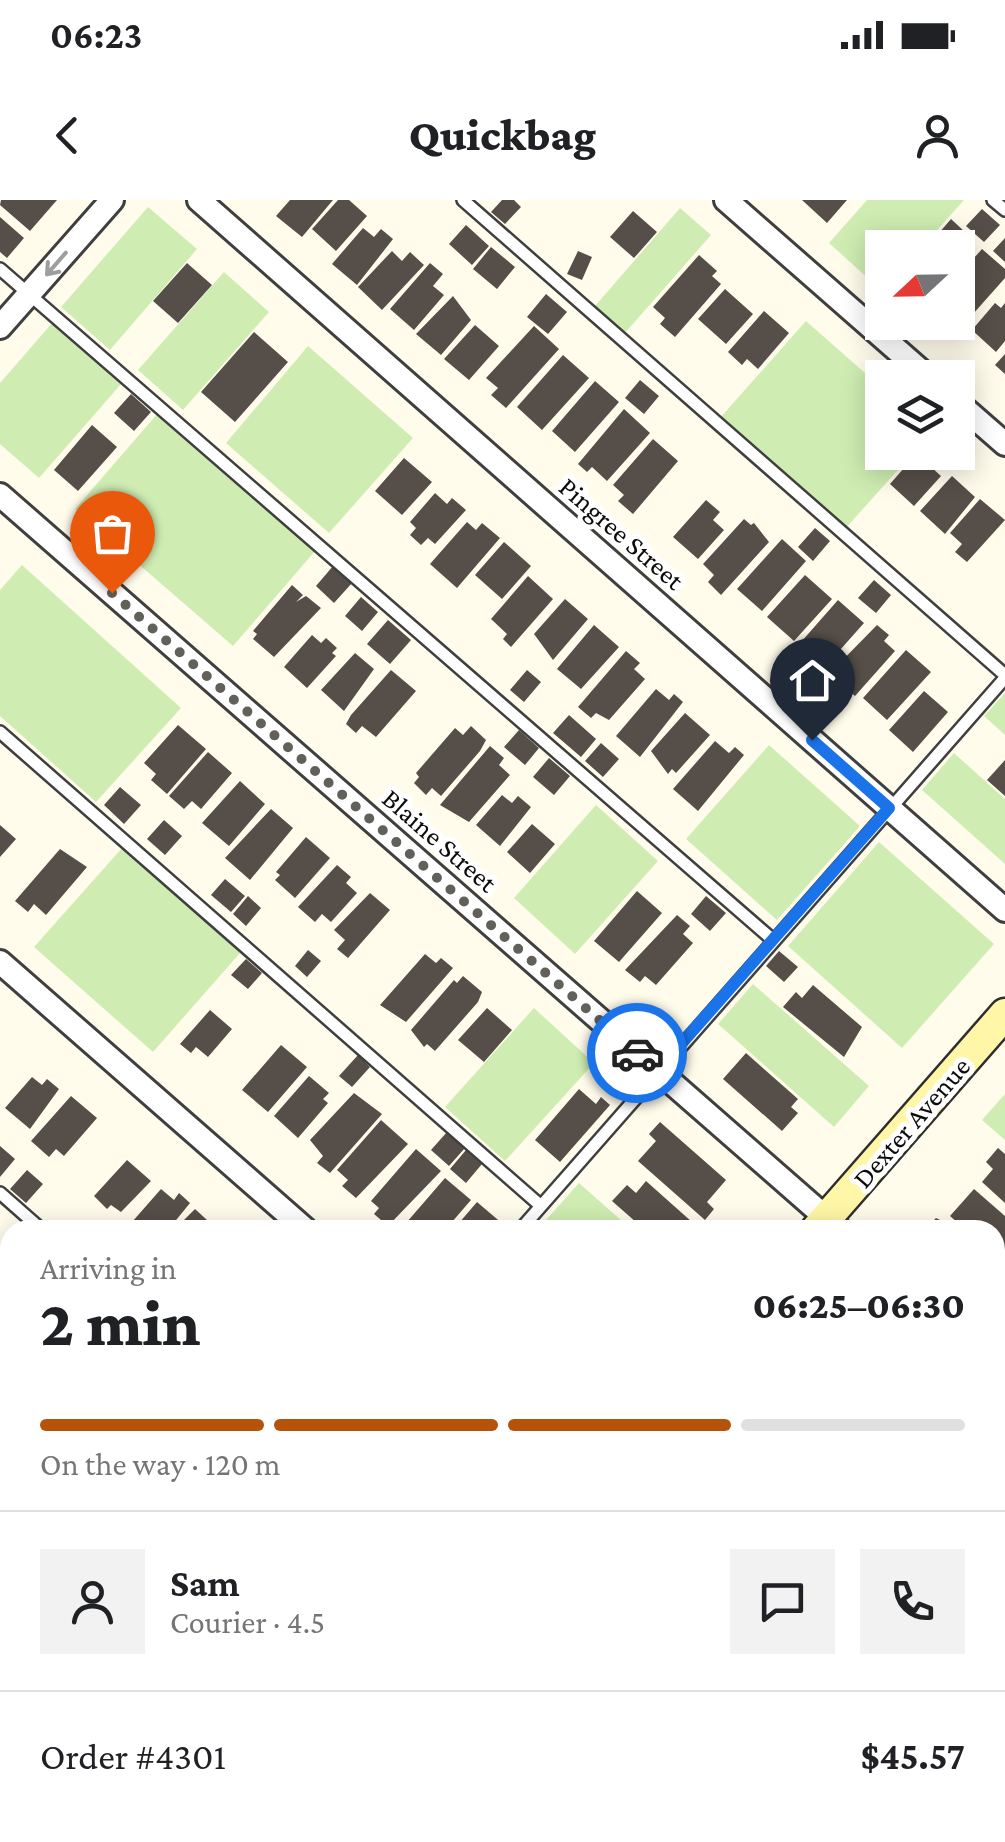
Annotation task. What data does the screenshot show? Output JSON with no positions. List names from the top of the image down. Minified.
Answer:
{"streets":{"street":["Pingree Street","Blaine Street","Dexter Avenue"]},"north":"left","page":{"status":"06:23","header":"Quickbag","heading":["2 min","Arriving in","06:25–06:30"],"panel":["Sam","Courier · 4.5","Order #4301","$45.57"],"bar":"On the way · 120 m"}}
